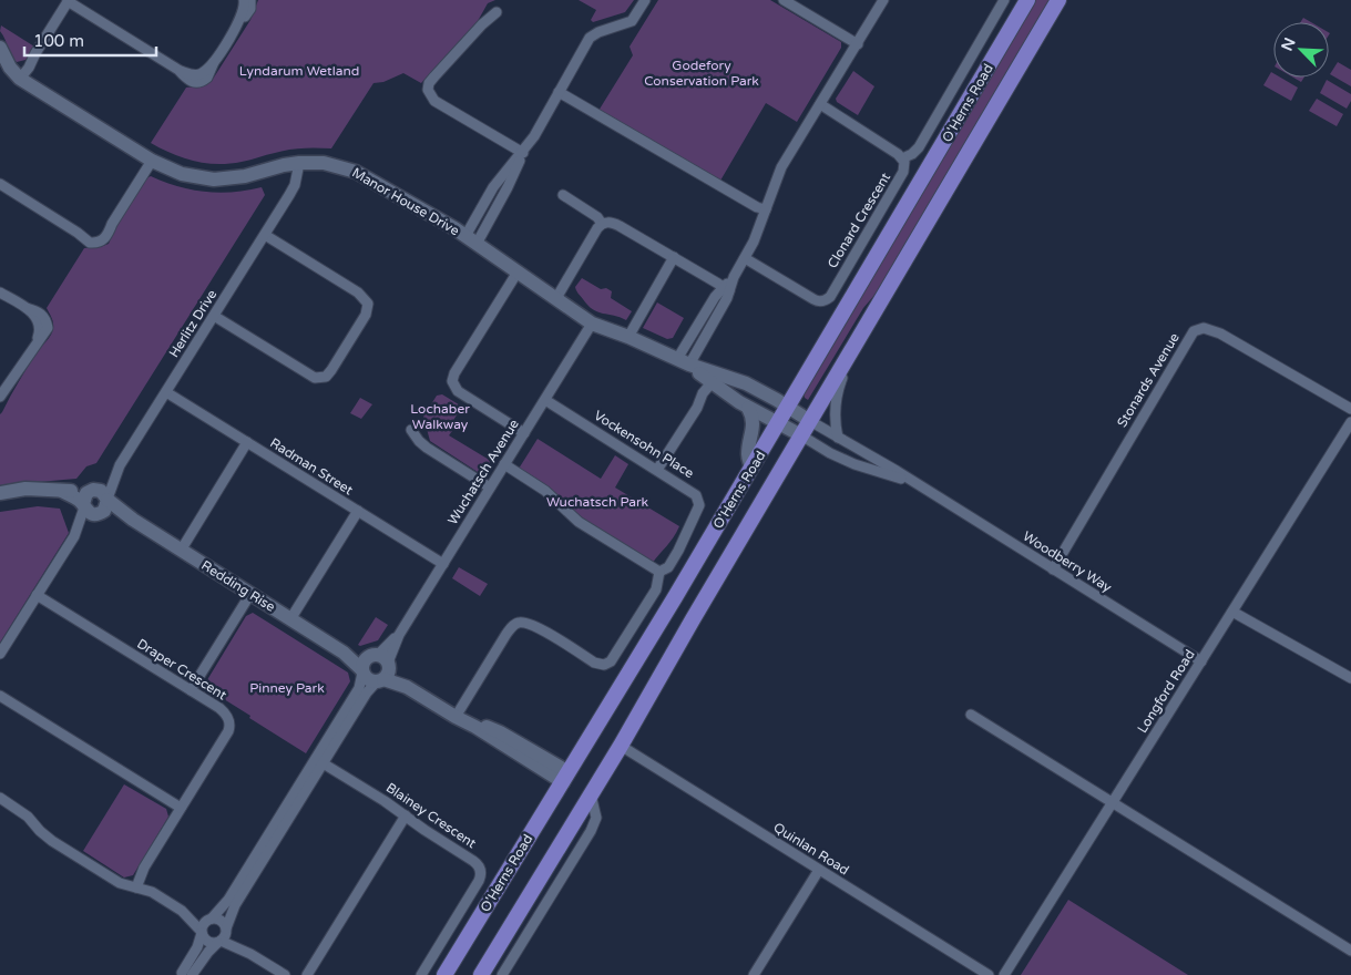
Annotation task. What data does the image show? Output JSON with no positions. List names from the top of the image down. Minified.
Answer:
{"streets":{"main road":["O'Herns Road"],"street":["Manor House Drive","Clonard Crescent","Herlitz Drive","Stonards Avenue","Vockensohn Place","Radman Street","Wuchatsch Avenue","Woodberry Way","Redding Rise","Draper Crescent","Longford Road","Blainey Crescent","Quinlan Road"]},"crossings":[["O'Herns Road","Manor House Drive"],["O'Herns Road","Woodberry Way"],["O'Herns Road","Redding Rise"],["O'Herns Road","Quinlan Road"],["Manor House Drive","Herlitz Drive"],["Manor House Drive","Wuchatsch Avenue"],["Manor House Drive","Woodberry Way"],["Herlitz Drive","Radman Street"],["Herlitz Drive","Redding Rise"],["Stonards Avenue","Woodberry Way"],["Vockensohn Place","Wuchatsch Avenue"],["Vockensohn Place","Redding Rise"],["Radman Street","Wuchatsch Avenue"],["Wuchatsch Avenue","Redding Rise"],["Wuchatsch Avenue","Blainey Crescent"],["Woodberry Way","Longford Road"]],"parks":["Godefory Conservation Park","Lyndarum Wetland","Lochaber Walkway","Wuchatsch Park","Pinney Park"],"scale_bar":"100 m","north":"top left"}
